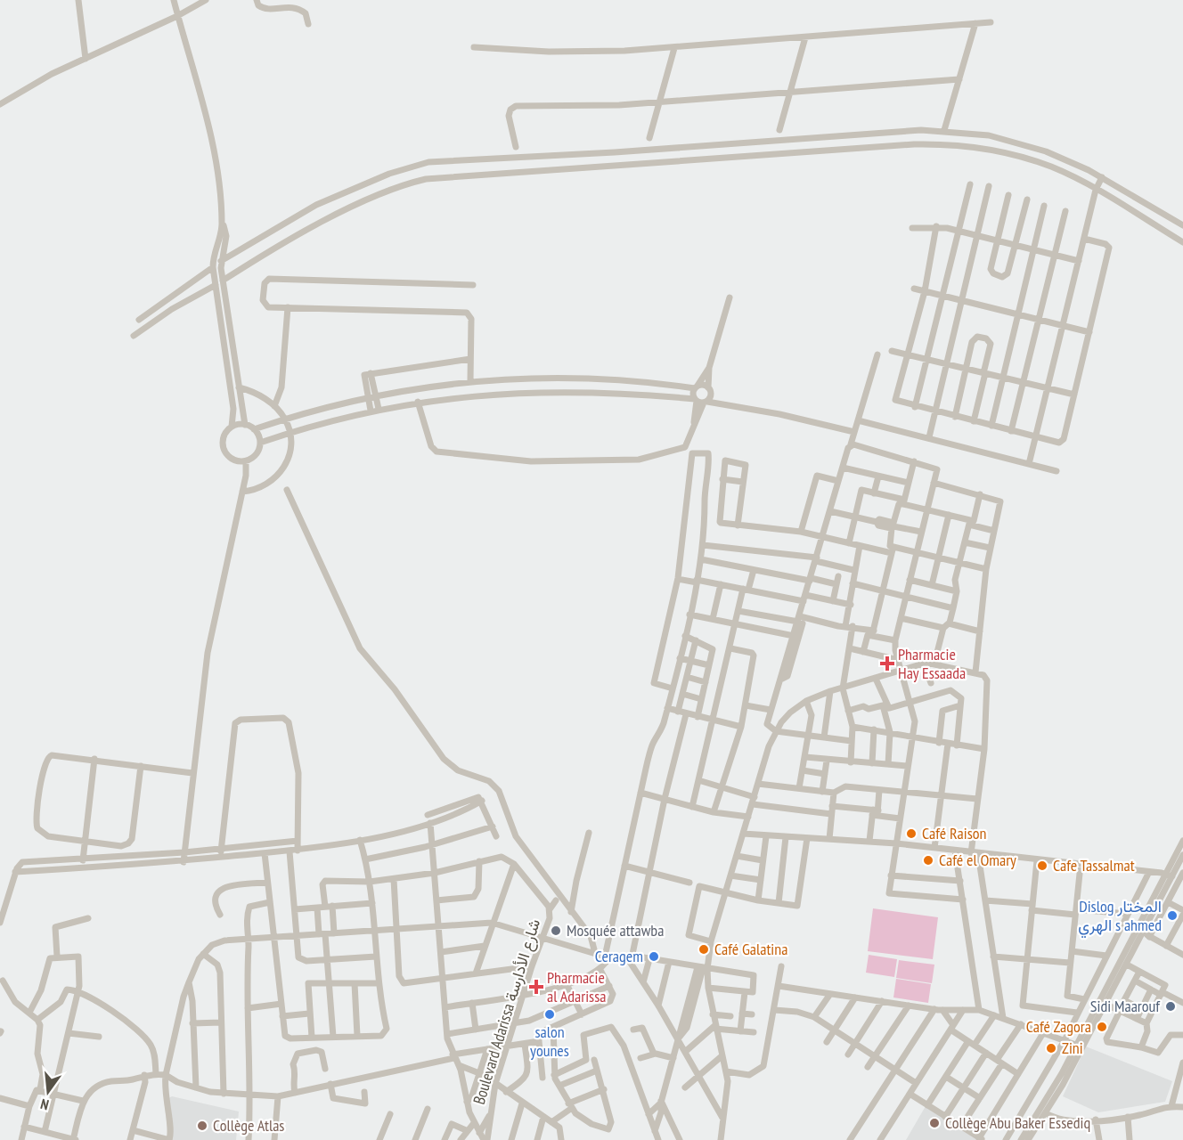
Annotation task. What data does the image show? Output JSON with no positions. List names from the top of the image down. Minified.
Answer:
{"streets":{"street":["Boulevard Adarissa شارع الأدارسة"]},"places":{"health":["Pharmacie Hay Essaada","Pharmacie al Adarissa"],"other":["Café Raison","Café el Omary","Cafe Tassalmat","Dislog المختار الهري s ahmed","Mosquée attawba","Café Galatina","Ceragem","Sidi Maarouf","salon younes","Café Zagora","Zini","Collège Abu Baker Essediq","Collège Atlas"]},"north":"bottom"}
